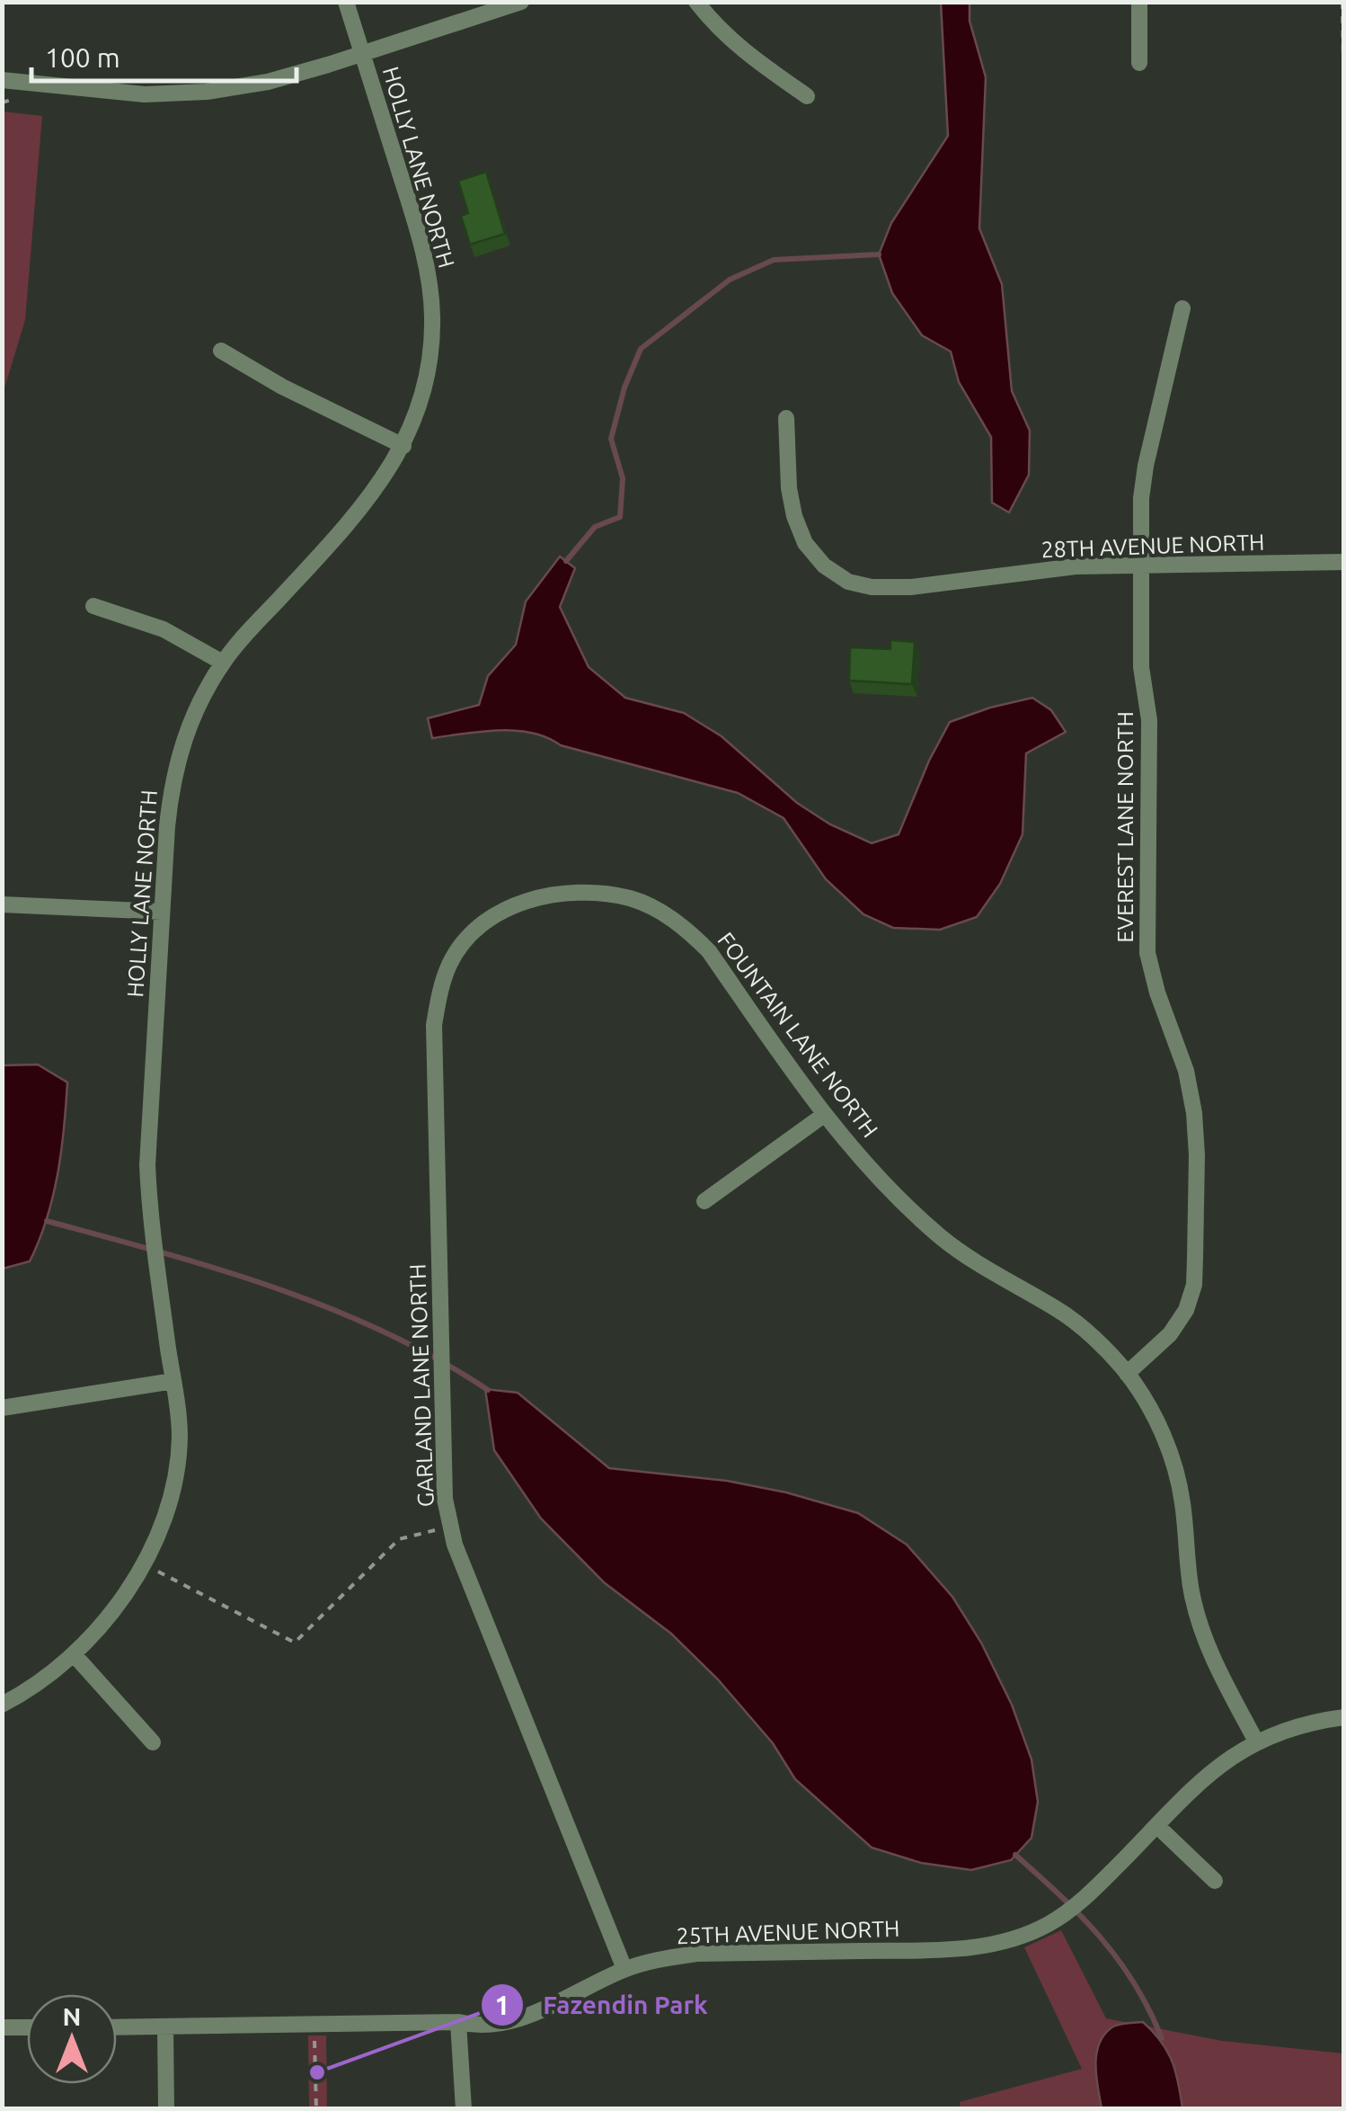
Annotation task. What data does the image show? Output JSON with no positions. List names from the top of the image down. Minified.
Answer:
{"streets":{"street":["HOLLY LANE NORTH","28TH AVENUE NORTH","EVEREST LANE NORTH","FOUNTAIN LANE NORTH","GARLAND LANE NORTH","25TH AVENUE NORTH"]},"crossings":[["28TH AVENUE NORTH","EVEREST LANE NORTH"],["EVEREST LANE NORTH","FOUNTAIN LANE NORTH"],["FOUNTAIN LANE NORTH","GARLAND LANE NORTH"],["FOUNTAIN LANE NORTH","25TH AVENUE NORTH"],["GARLAND LANE NORTH","25TH AVENUE NORTH"]],"places":["Fazendin Park"],"scale_bar":"100 m","north":"top"}
